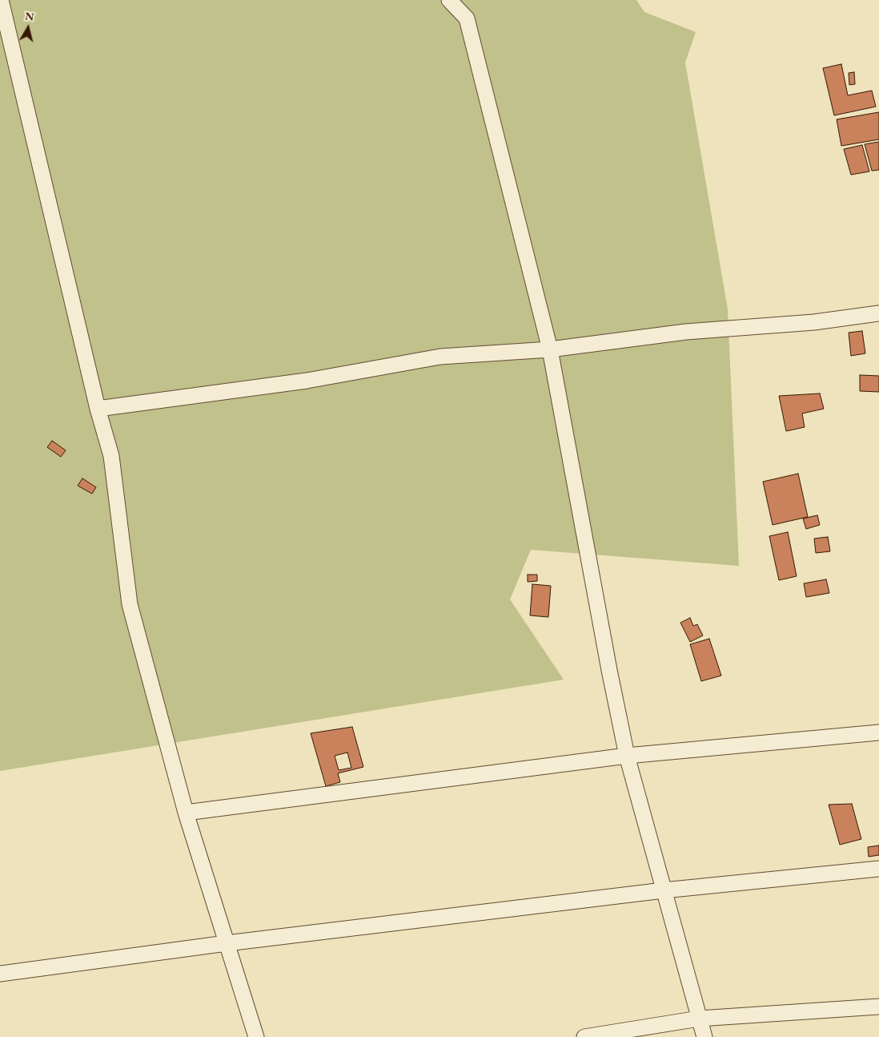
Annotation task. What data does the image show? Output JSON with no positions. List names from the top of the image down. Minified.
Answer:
{"north":"top"}
